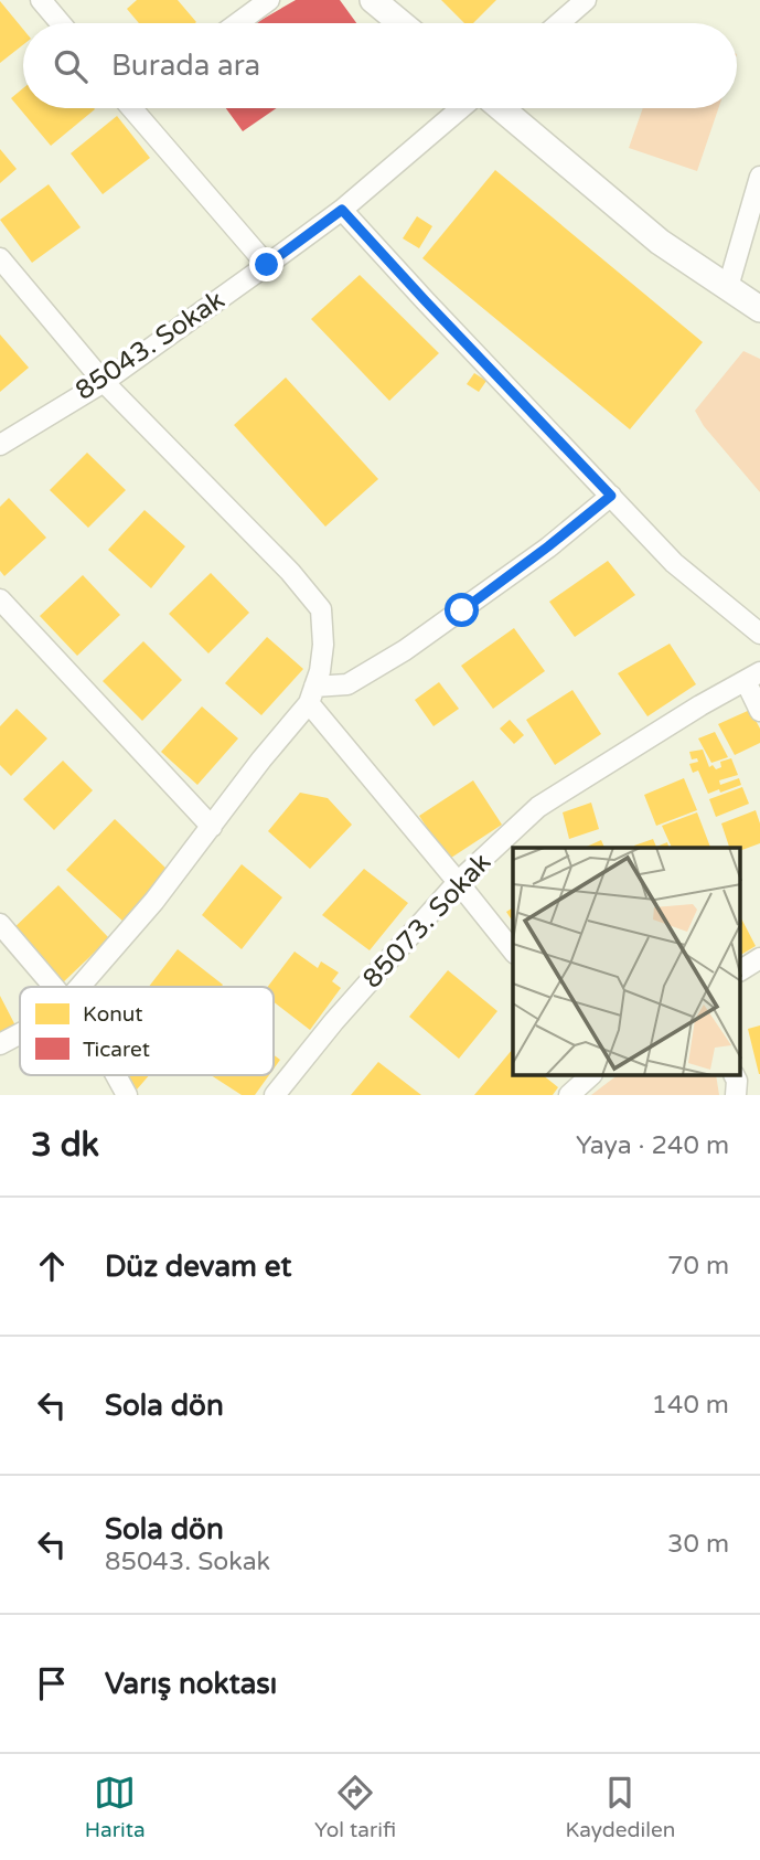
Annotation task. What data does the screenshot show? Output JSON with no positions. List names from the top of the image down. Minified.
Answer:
{"streets":{"street":["85043. Sokak","85073. Sokak"]},"legend":["Konut","Ticaret"],"page":{"search":"Burada ara","heading":["3 dk","Yaya · 240 m"],"list":[["Düz devam et","70 m"],["Sola dön","140 m"],["Sola dön","85043. Sokak","30 m"],"Varış noktası"],"nav":["Harita","Yol tarifi","Kaydedilen"]}}
